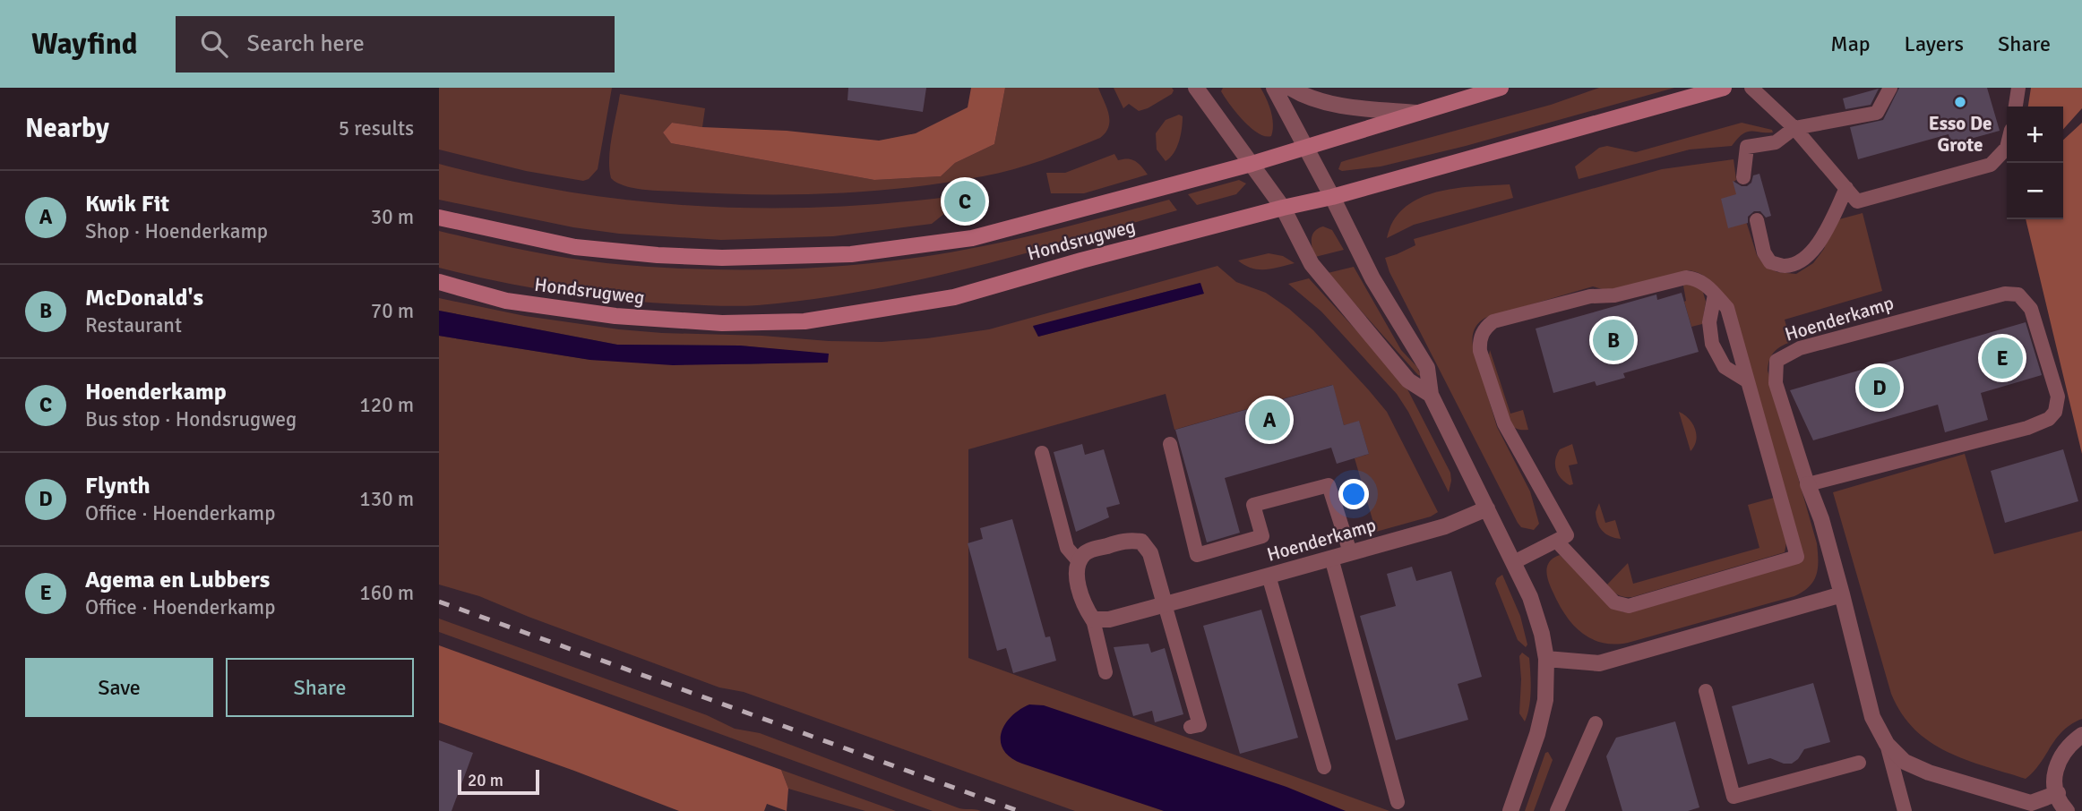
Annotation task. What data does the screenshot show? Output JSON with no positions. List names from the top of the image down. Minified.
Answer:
{"streets":{"main road":["Hondsrugweg"],"street":["Hoenderkamp"]},"places":["Esso De Grote"],"scale_bar":"20 m","page":{"header":"Wayfind","search":"Search here","nav":["Map","Layers","Share"],"heading":["Nearby","5 results"],"map_buttons":["+","−"],"list":[{"mark":"A","name":"Kwik Fit","note":"Shop · Hoenderkamp","value":"30 m"},{"mark":"B","name":"McDonald's","note":"Restaurant","value":"70 m"},{"mark":"C","name":"Hoenderkamp","note":"Bus stop · Hondsrugweg","value":"120 m"},{"mark":"D","name":"Flynth","note":"Office · Hoenderkamp","value":"130 m"},{"mark":"E","name":"Agema en Lubbers","note":"Office · Hoenderkamp","value":"160 m"}],"pins":["C","B","E","D","A"],"buttons":["Save","Share"],"scale":"20 m"}}
